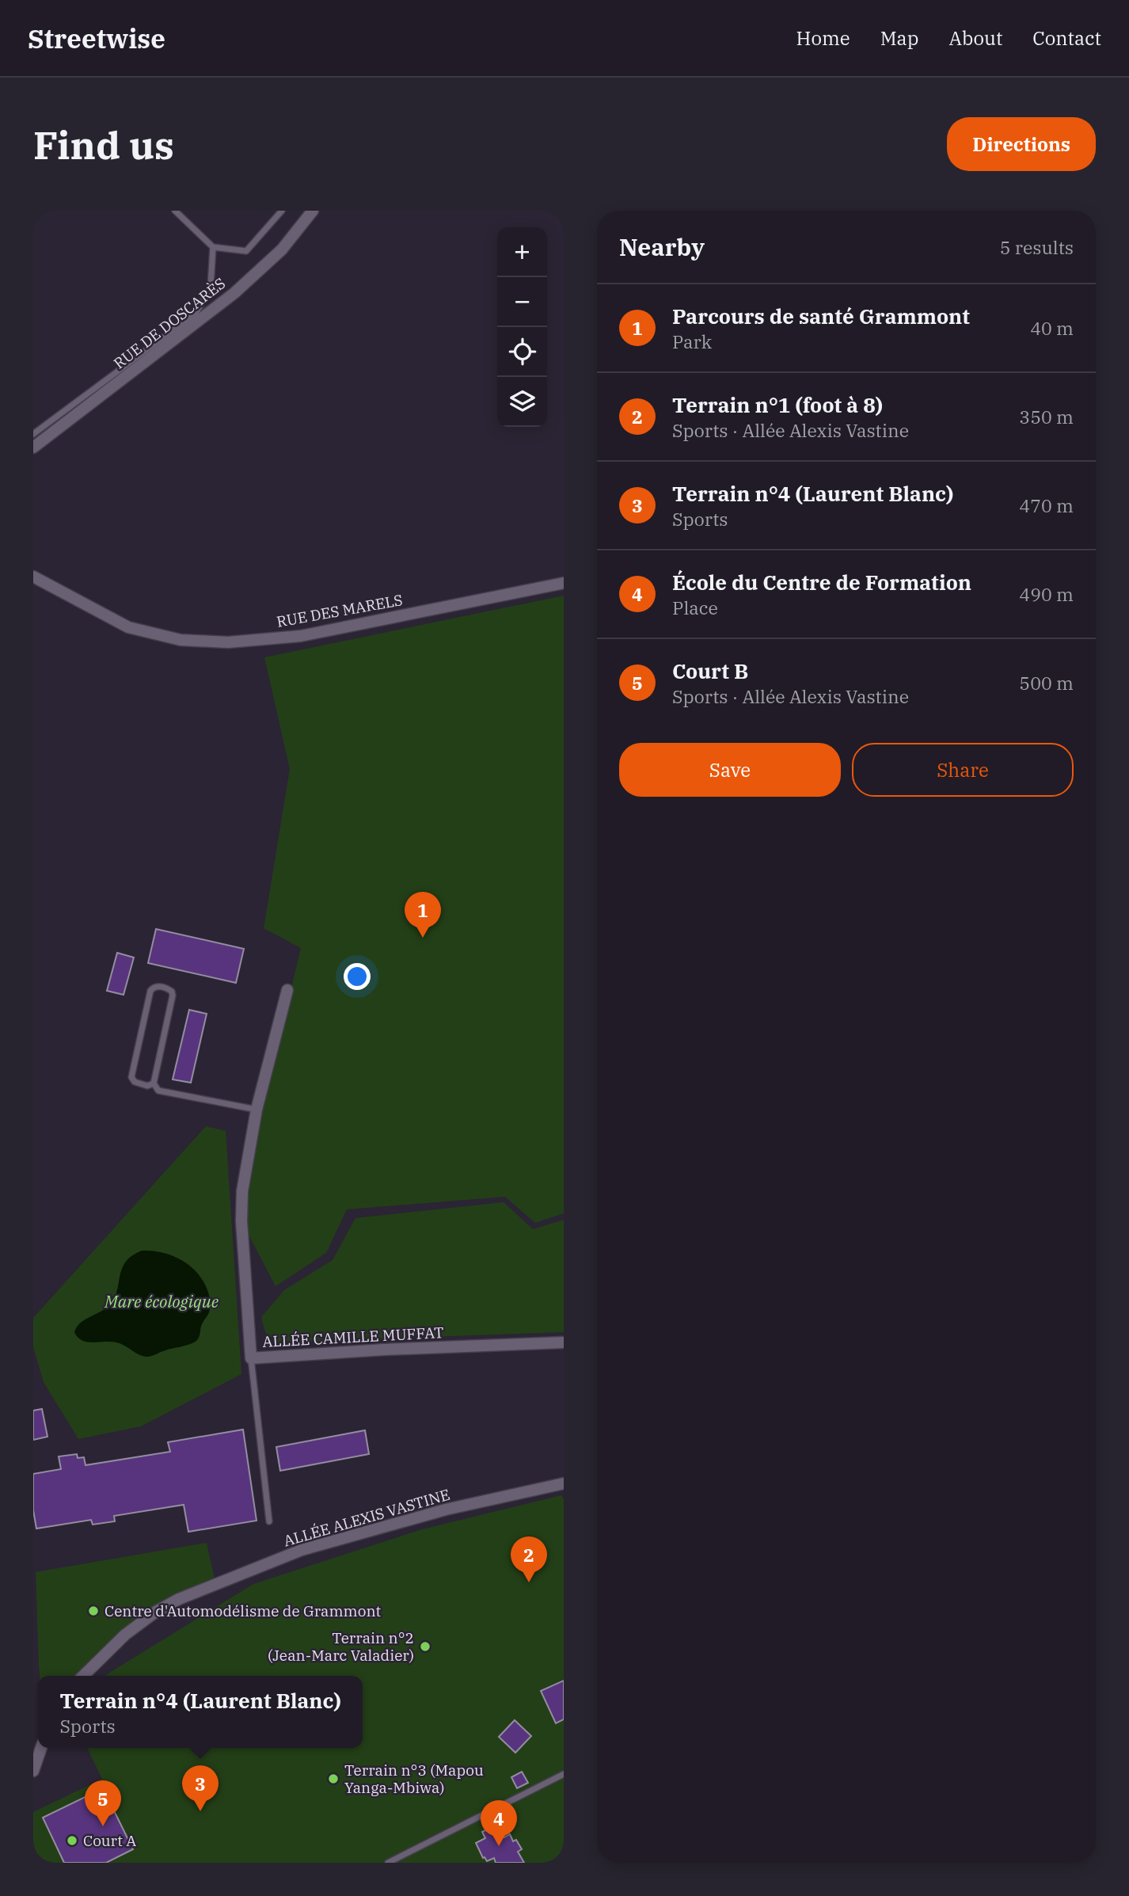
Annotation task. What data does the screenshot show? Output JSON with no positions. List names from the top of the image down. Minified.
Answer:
{"streets":{"street":["RUE DE DOSCARÈS","RUE DES MARELS","ALLÉE CAMILLE MUFFAT","ALLÉE ALEXIS VASTINE"]},"water":["Mare écologique"],"places":["Centre d'Automodélisme de Grammont","Terrain n°2 (Jean-Marc Valadier)","Terrain n°3 (Mapou Yanga-Mbiwa)","Court A"],"page":{"header":"Streetwise","nav":["Home","Map","About","Contact"],"buttons":["Directions",["Save","Share"]],"title":"Find us","heading":["Nearby","5 results"],"map_buttons":["+","−"],"list":[{"mark":"1","name":"Parcours de santé Grammont","note":"Park","value":"40 m"},{"mark":"2","name":"Terrain n°1 (foot à 8)","note":"Sports · Allée Alexis Vastine","value":"350 m"},{"mark":"3","name":"Terrain n°4 (Laurent Blanc)","note":"Sports","value":"470 m"},{"mark":"4","name":"École du Centre de Formation","note":"Place","value":"490 m"},{"mark":"5","name":"Court B","note":"Sports · Allée Alexis Vastine","value":"500 m"}],"pins":["1","2","3","5","4"],"popup":["Terrain n°4 (Laurent Blanc)","Sports"]}}
